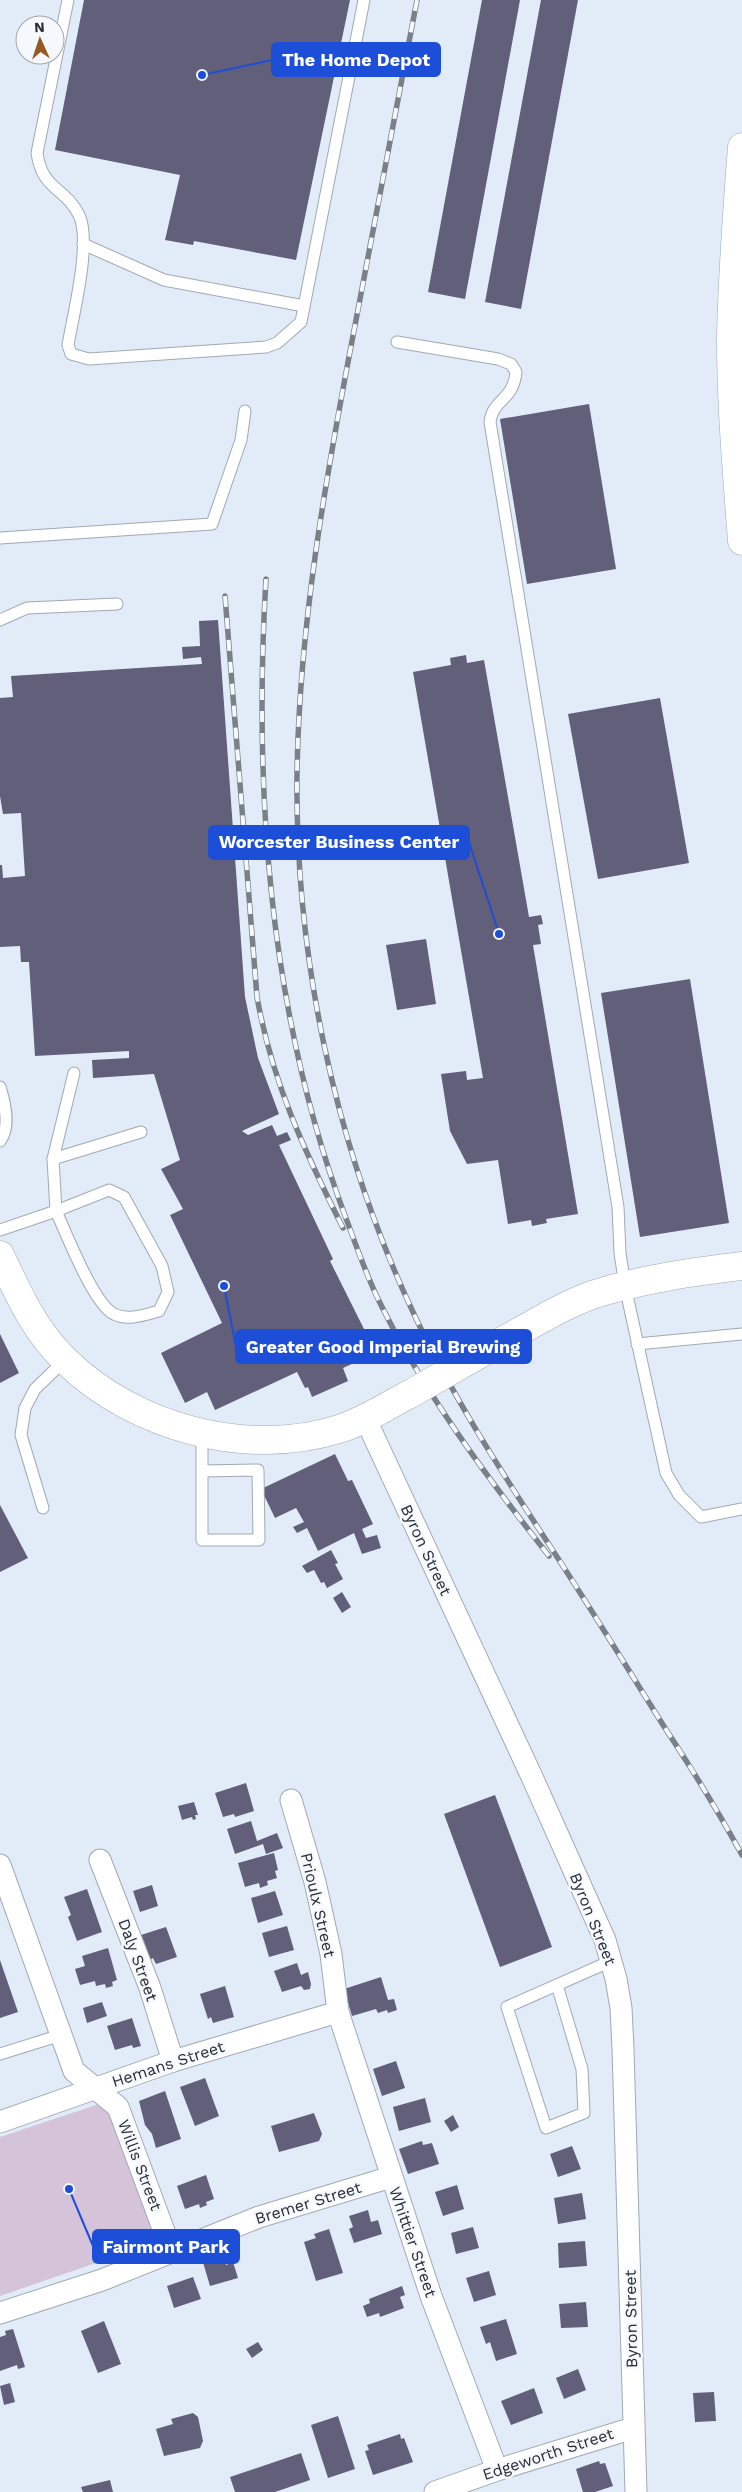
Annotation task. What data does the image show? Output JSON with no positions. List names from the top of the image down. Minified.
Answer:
{"streets":{"street":["Byron Street","Prioulx Street","Daly Street","Hemans Street","Willis Street","Bremer Street","Whittier Street","Edgeworth Street"]},"crossings":[["Byron Street","Edgeworth Street"],["Prioulx Street","Hemans Street"],["Prioulx Street","Whittier Street"],["Daly Street","Hemans Street"],["Hemans Street","Willis Street"],["Hemans Street","Whittier Street"],["Willis Street","Bremer Street"],["Bremer Street","Whittier Street"],["Whittier Street","Edgeworth Street"]],"places":["The Home Depot","Worcester Business Center","Greater Good Imperial Brewing","Fairmont Park"],"north":"top"}
